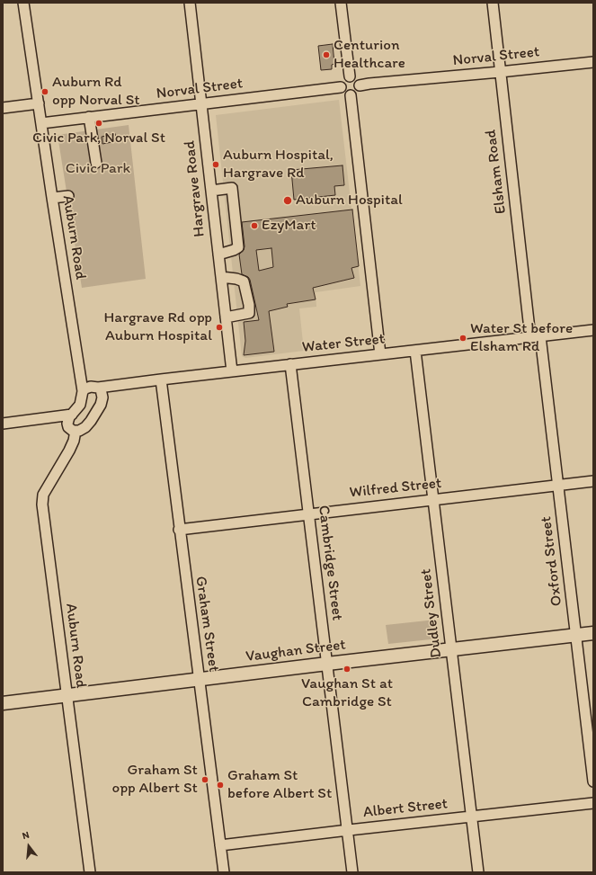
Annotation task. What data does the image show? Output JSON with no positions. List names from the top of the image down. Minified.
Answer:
{"streets":{"main road":["Vaughan Street"],"street":["Norval Street","Elsham Road","Hargrave Road","Auburn Road","Water Street","Wilfred Street","Oxford Street","Cambridge Street","Dudley Street","Graham Street","Albert Street"]},"crossings":[["Norval Street","Elsham Road"],["Norval Street","Hargrave Road"],["Norval Street","Auburn Road"],["Elsham Road","Water Street"],["Elsham Road","Oxford Street"],["Hargrave Road","Water Street"],["Auburn Road","Water Street"],["Auburn Road","Vaughan Street"],["Water Street","Oxford Street"],["Water Street","Cambridge Street"],["Water Street","Dudley Street"],["Water Street","Graham Street"],["Wilfred Street","Oxford Street"],["Wilfred Street","Cambridge Street"],["Wilfred Street","Dudley Street"],["Wilfred Street","Graham Street"],["Oxford Street","Vaughan Street"],["Cambridge Street","Vaughan Street"],["Cambridge Street","Albert Street"],["Dudley Street","Vaughan Street"],["Dudley Street","Albert Street"],["Graham Street","Vaughan Street"],["Graham Street","Albert Street"]],"parks":["Civic Park"],"places":["Centurion Healthcare","Auburn Rd opp Norval St","Civic Park, Norval St","Auburn Hospital, Hargrave Rd","Auburn Hospital","EzyMart","Hargrave Rd opp Auburn Hospital","Water St before Elsham Rd","Vaughan St at Cambridge St","Graham St opp Albert St","Graham St before Albert St"],"north":"top"}
